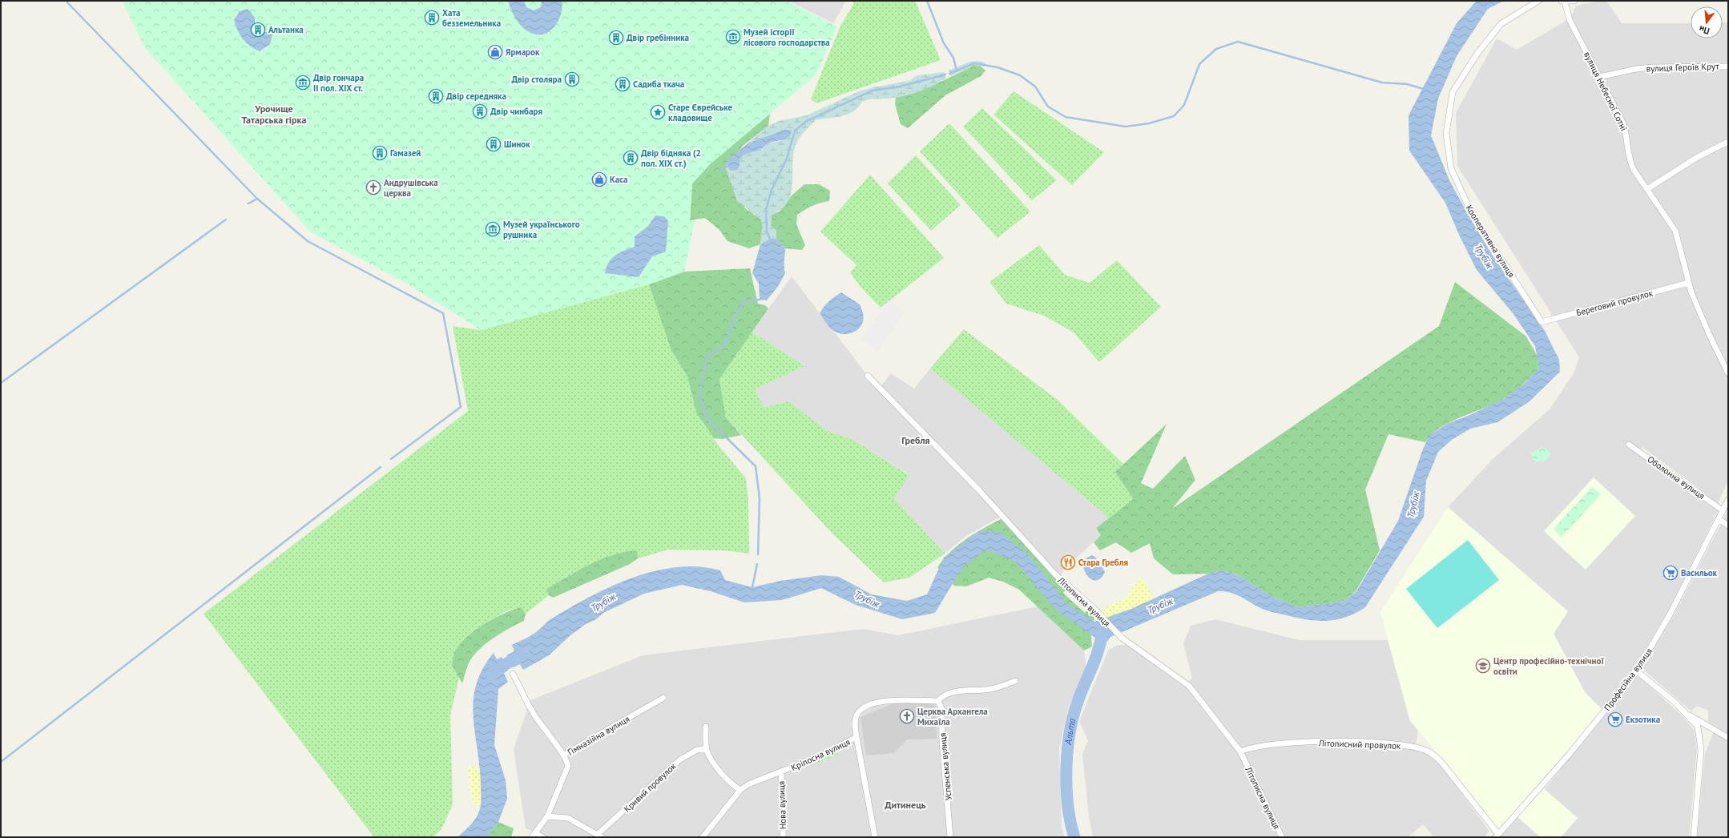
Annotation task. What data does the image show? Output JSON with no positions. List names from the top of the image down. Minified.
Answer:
{"streets":{"street":["вулиця Героїв Крут","вулиця Небесної Сотні","Кооперативна вулиця","Береговий провулок","Оболонна вулиця","Літописна вулиця","Професійна вулиця","Гімназійна вулиця","Літописний провулок","Кріпосна вулиця","Успенська вулиця","Кривий провулок","Нова вулиця"]},"crossings":[["вулиця Героїв Крут","вулиця Небесної Сотні"],["вулиця Небесної Сотні","Береговий провулок"],["Кооперативна вулиця","Береговий провулок"],["Оболонна вулиця","Професійна вулиця"],["Літописна вулиця","Літописний провулок"],["Професійна вулиця","Літописний провулок"],["Кріпосна вулиця","Успенська вулиця"],["Кріпосна вулиця","Нова вулиця"]],"districts":["Урочище Татарська гірка","Гребля","Дитинець"],"water":["Трубіж","Альта"],"places":{"building":["Хата безземельника","Альтанка","Двір гребінника","Двір столяра","Садиба ткача","Двір середняка","Двір чинбаря","Шинок","Гамазей","Двір бідняка (2 пол. XIX ст.)"],"museum":["Музей історії лісового господарства","Двір гончара II пол. XIX ст.","Музей українського рушника"],"shop":["Ярмарок","Каса"],"place":["Старе Єврейське кладовище"],"church":["Андрушівська церква","Церква Архангела Михаїла"],"restaurant":["Стара Гребля"],"supermarket":["Васильок","Екзотика"],"school or university":["Центр професійно-технічної освіти"]},"north":"bottom"}
